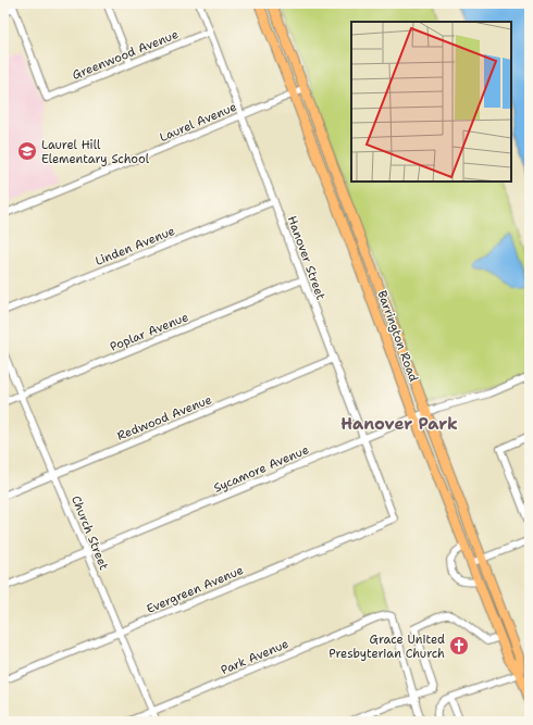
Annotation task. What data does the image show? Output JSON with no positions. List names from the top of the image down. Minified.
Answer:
{"streets":{"main road":["Barrington Road"],"street":["Greenwood Avenue","Laurel Avenue","Linden Avenue","Hanover Street","Poplar Avenue","Redwood Avenue","Sycamore Avenue","Church Street","Evergreen Avenue","Park Avenue"]},"crossings":[["Greenwood Avenue","Hanover Street"],["Laurel Avenue","Hanover Street"],["Laurel Avenue","Barrington Road"],["Linden Avenue","Hanover Street"],["Hanover Street","Poplar Avenue"],["Hanover Street","Redwood Avenue"],["Hanover Street","Sycamore Avenue"],["Hanover Street","Evergreen Avenue"],["Poplar Avenue","Church Street"],["Barrington Road","Sycamore Avenue"],["Redwood Avenue","Church Street"],["Sycamore Avenue","Church Street"],["Church Street","Evergreen Avenue"],["Church Street","Park Avenue"]],"districts":["Hanover Park"],"places":{"school or university":["Laurel Hill Elementary School"],"church":["Grace United Presbyterian Church"]}}
